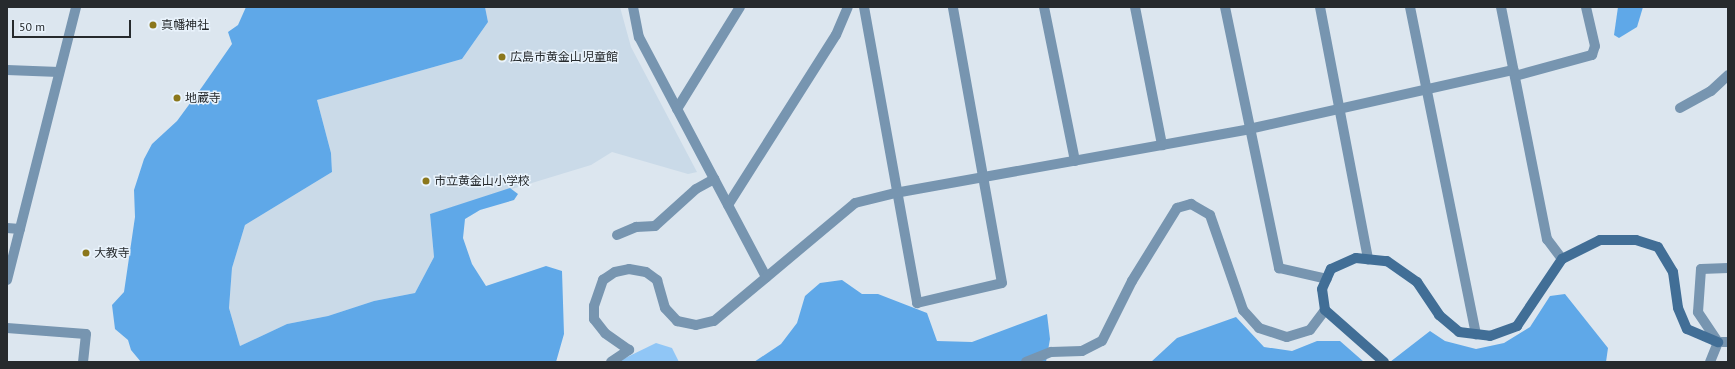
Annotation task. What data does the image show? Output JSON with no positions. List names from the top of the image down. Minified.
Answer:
{"places":["真幡神社","広島市黄金山児童館","地蔵寺","市立黄金山小学校","大教寺"],"scale_bar":"50 m"}
